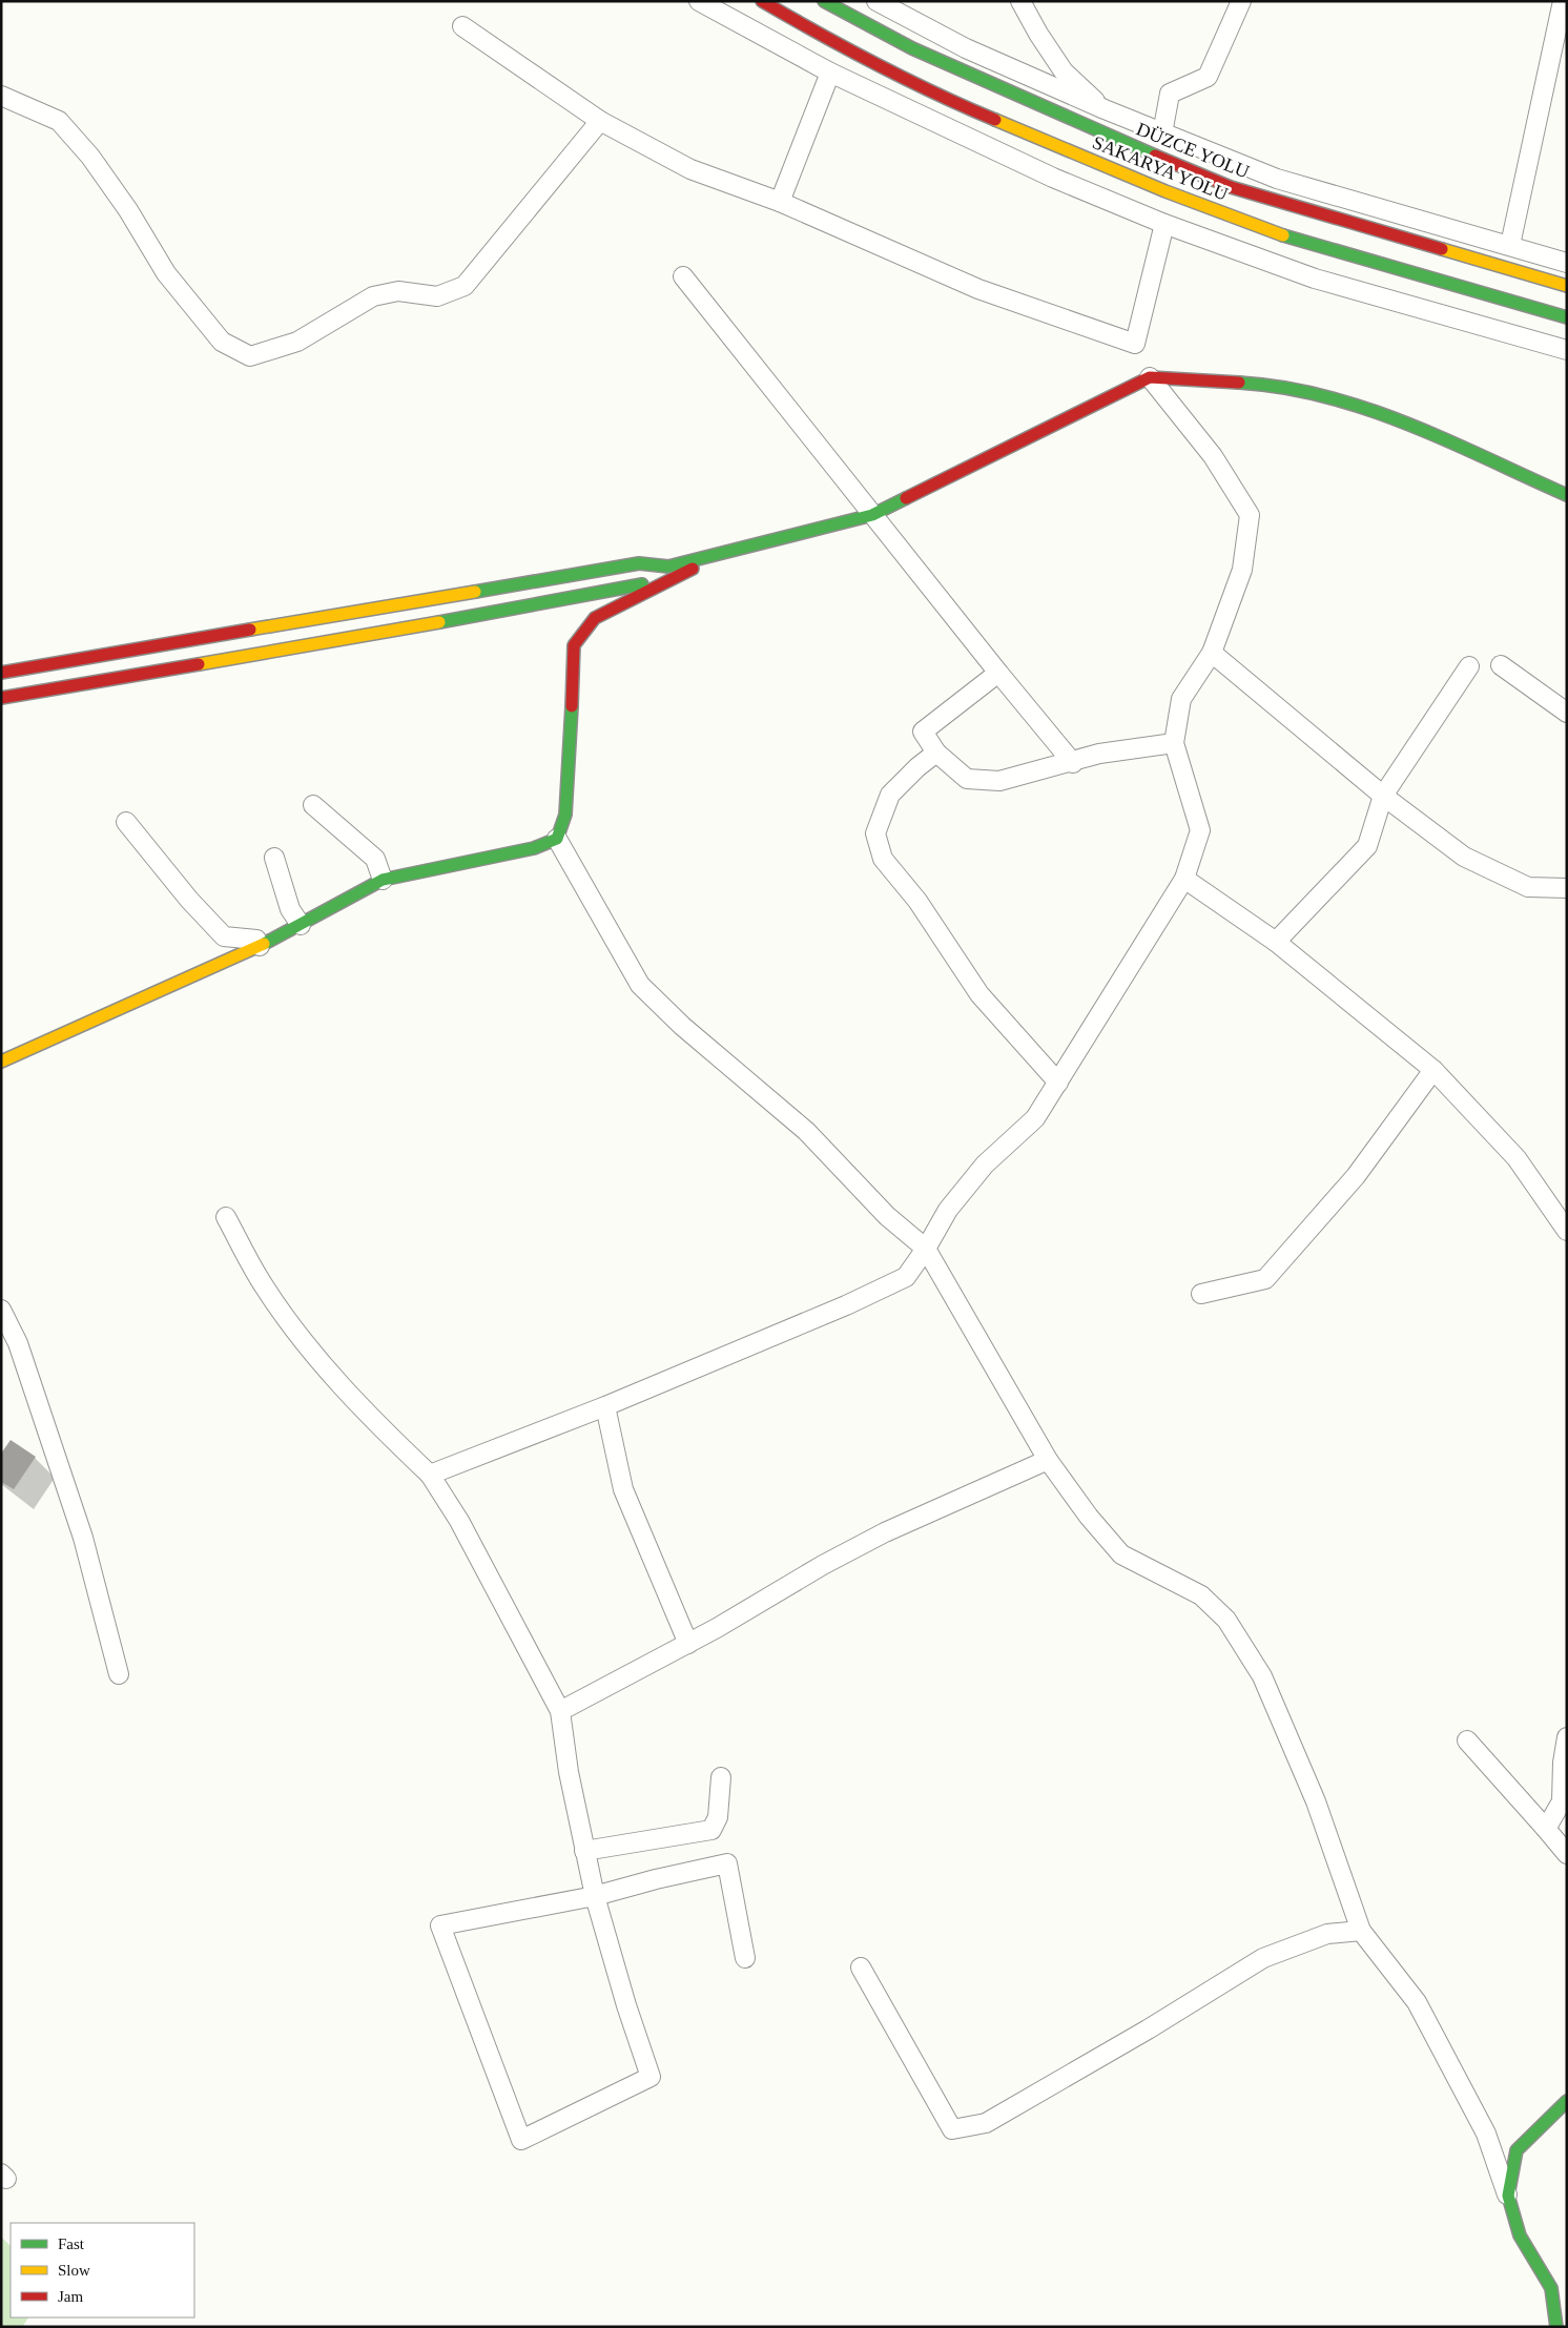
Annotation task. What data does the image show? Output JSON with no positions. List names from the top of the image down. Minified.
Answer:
{"streets":{"main road":["DÜZCE YOLU","SAKARYA YOLU"]},"legend":["Fast","Slow","Jam"]}
